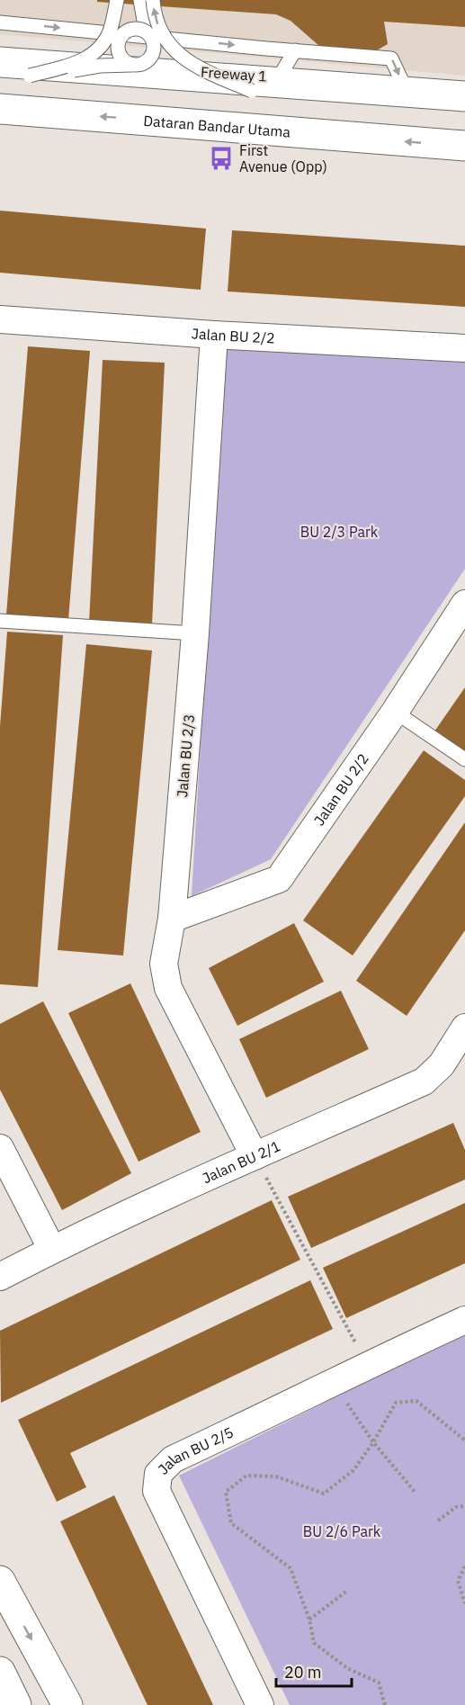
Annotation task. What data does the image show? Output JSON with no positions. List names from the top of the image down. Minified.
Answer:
{"streets":{"main road":["Dataran Bandar Utama"],"street":["Jalan BU 2/2","Jalan BU 2/3","Jalan BU 2/1","Jalan BU 2/5"],"lane":["Freeway 1"]},"crossings":[["Jalan BU 2/2","Jalan BU 2/3"],["Jalan BU 2/3","Jalan BU 2/1"]],"parks":["BU 2/3 Park","BU 2/6 Park"],"places":{"bus stop":["First Avenue (Opp)"]},"scale_bar":"20 m"}
